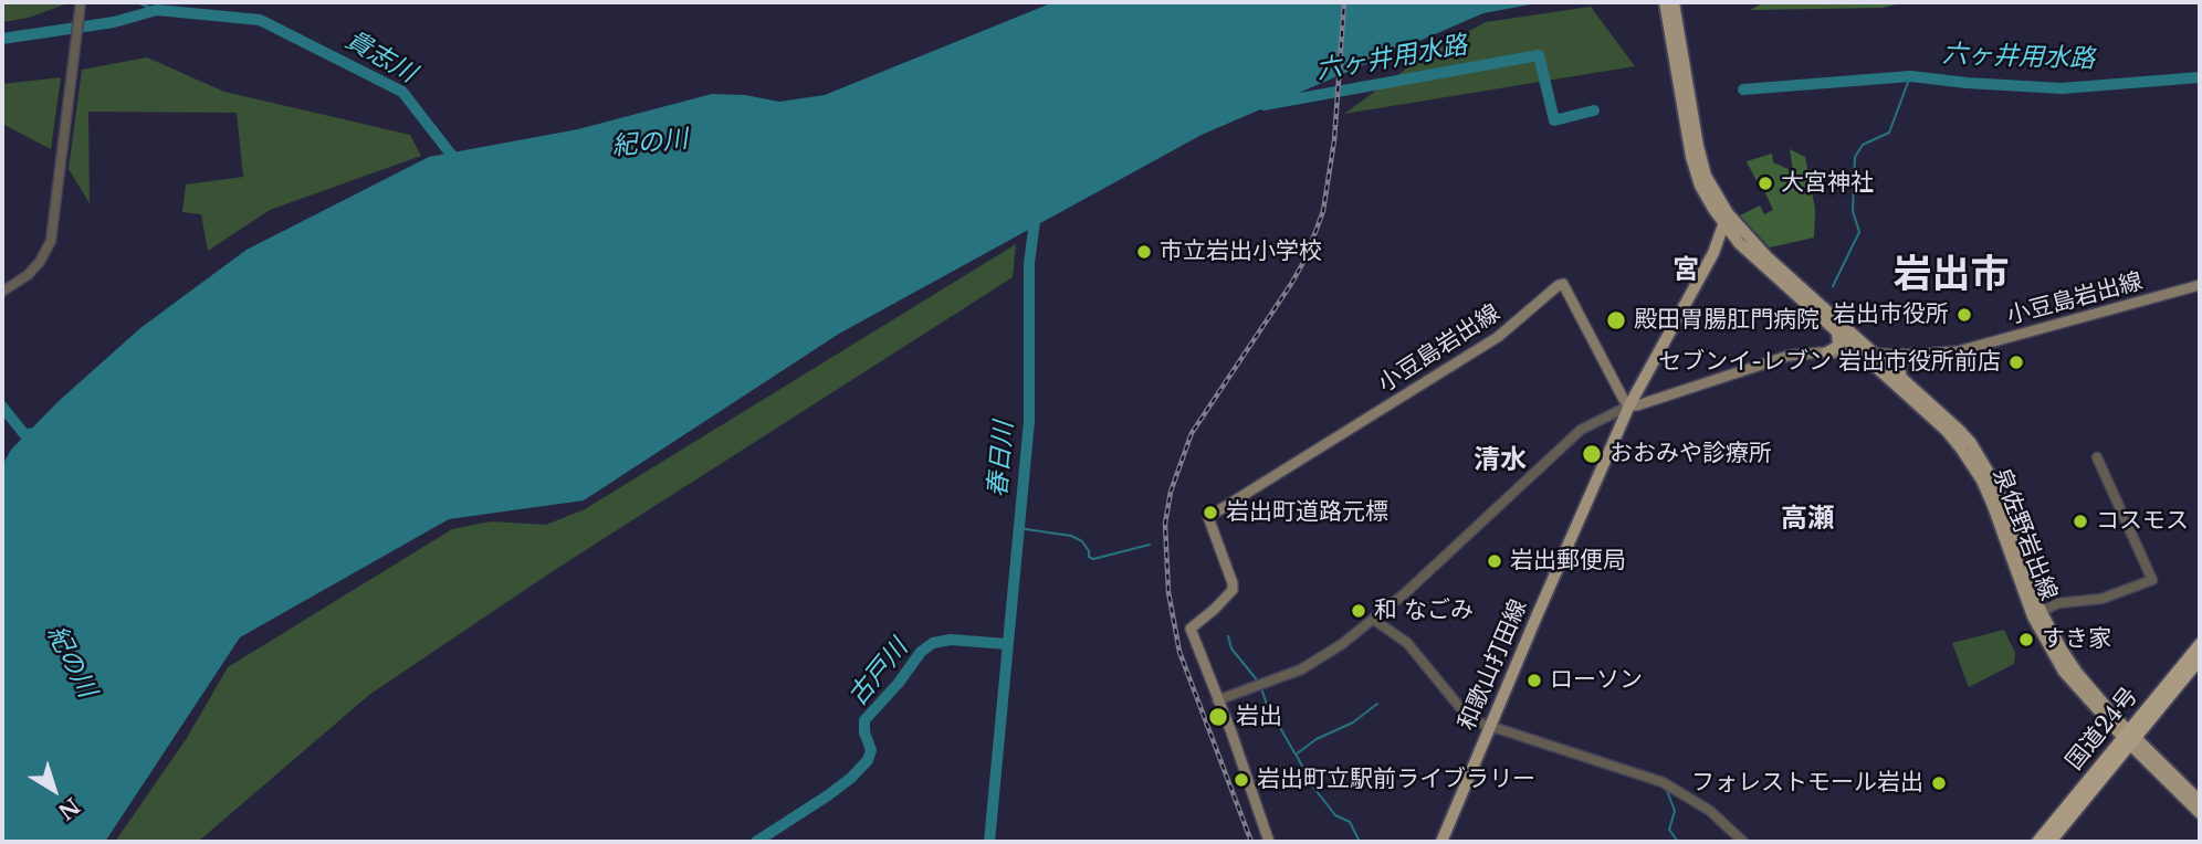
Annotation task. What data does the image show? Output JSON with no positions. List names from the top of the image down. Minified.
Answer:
{"streets":{"highway":["国道24号"],"main road":["小豆島岩出線","泉佐野岩出線","和歌山打田線"]},"crossings":[["小豆島岩出線","泉佐野岩出線"],["小豆島岩出線","和歌山打田線"],["泉佐野岩出線","和歌山打田線"],["泉佐野岩出線","国道24号"]],"districts":["宮","岩出市","清水","高瀬"],"water":["貴志川","六ヶ井用水路","紀の川","春日川","古戸川"],"places":["大宮神社","市立岩出小学校","岩出市役所","殿田胃腸肛門病院","セブンイ-レブン 岩出市役所前店","おおみや診療所","岩出町道路元標","コスモス","岩出郵便局","和 なごみ","すき家","ローソン","岩出","岩出町立駅前ライブラリー","フォレストモール岩出"],"north":"bottom right"}
